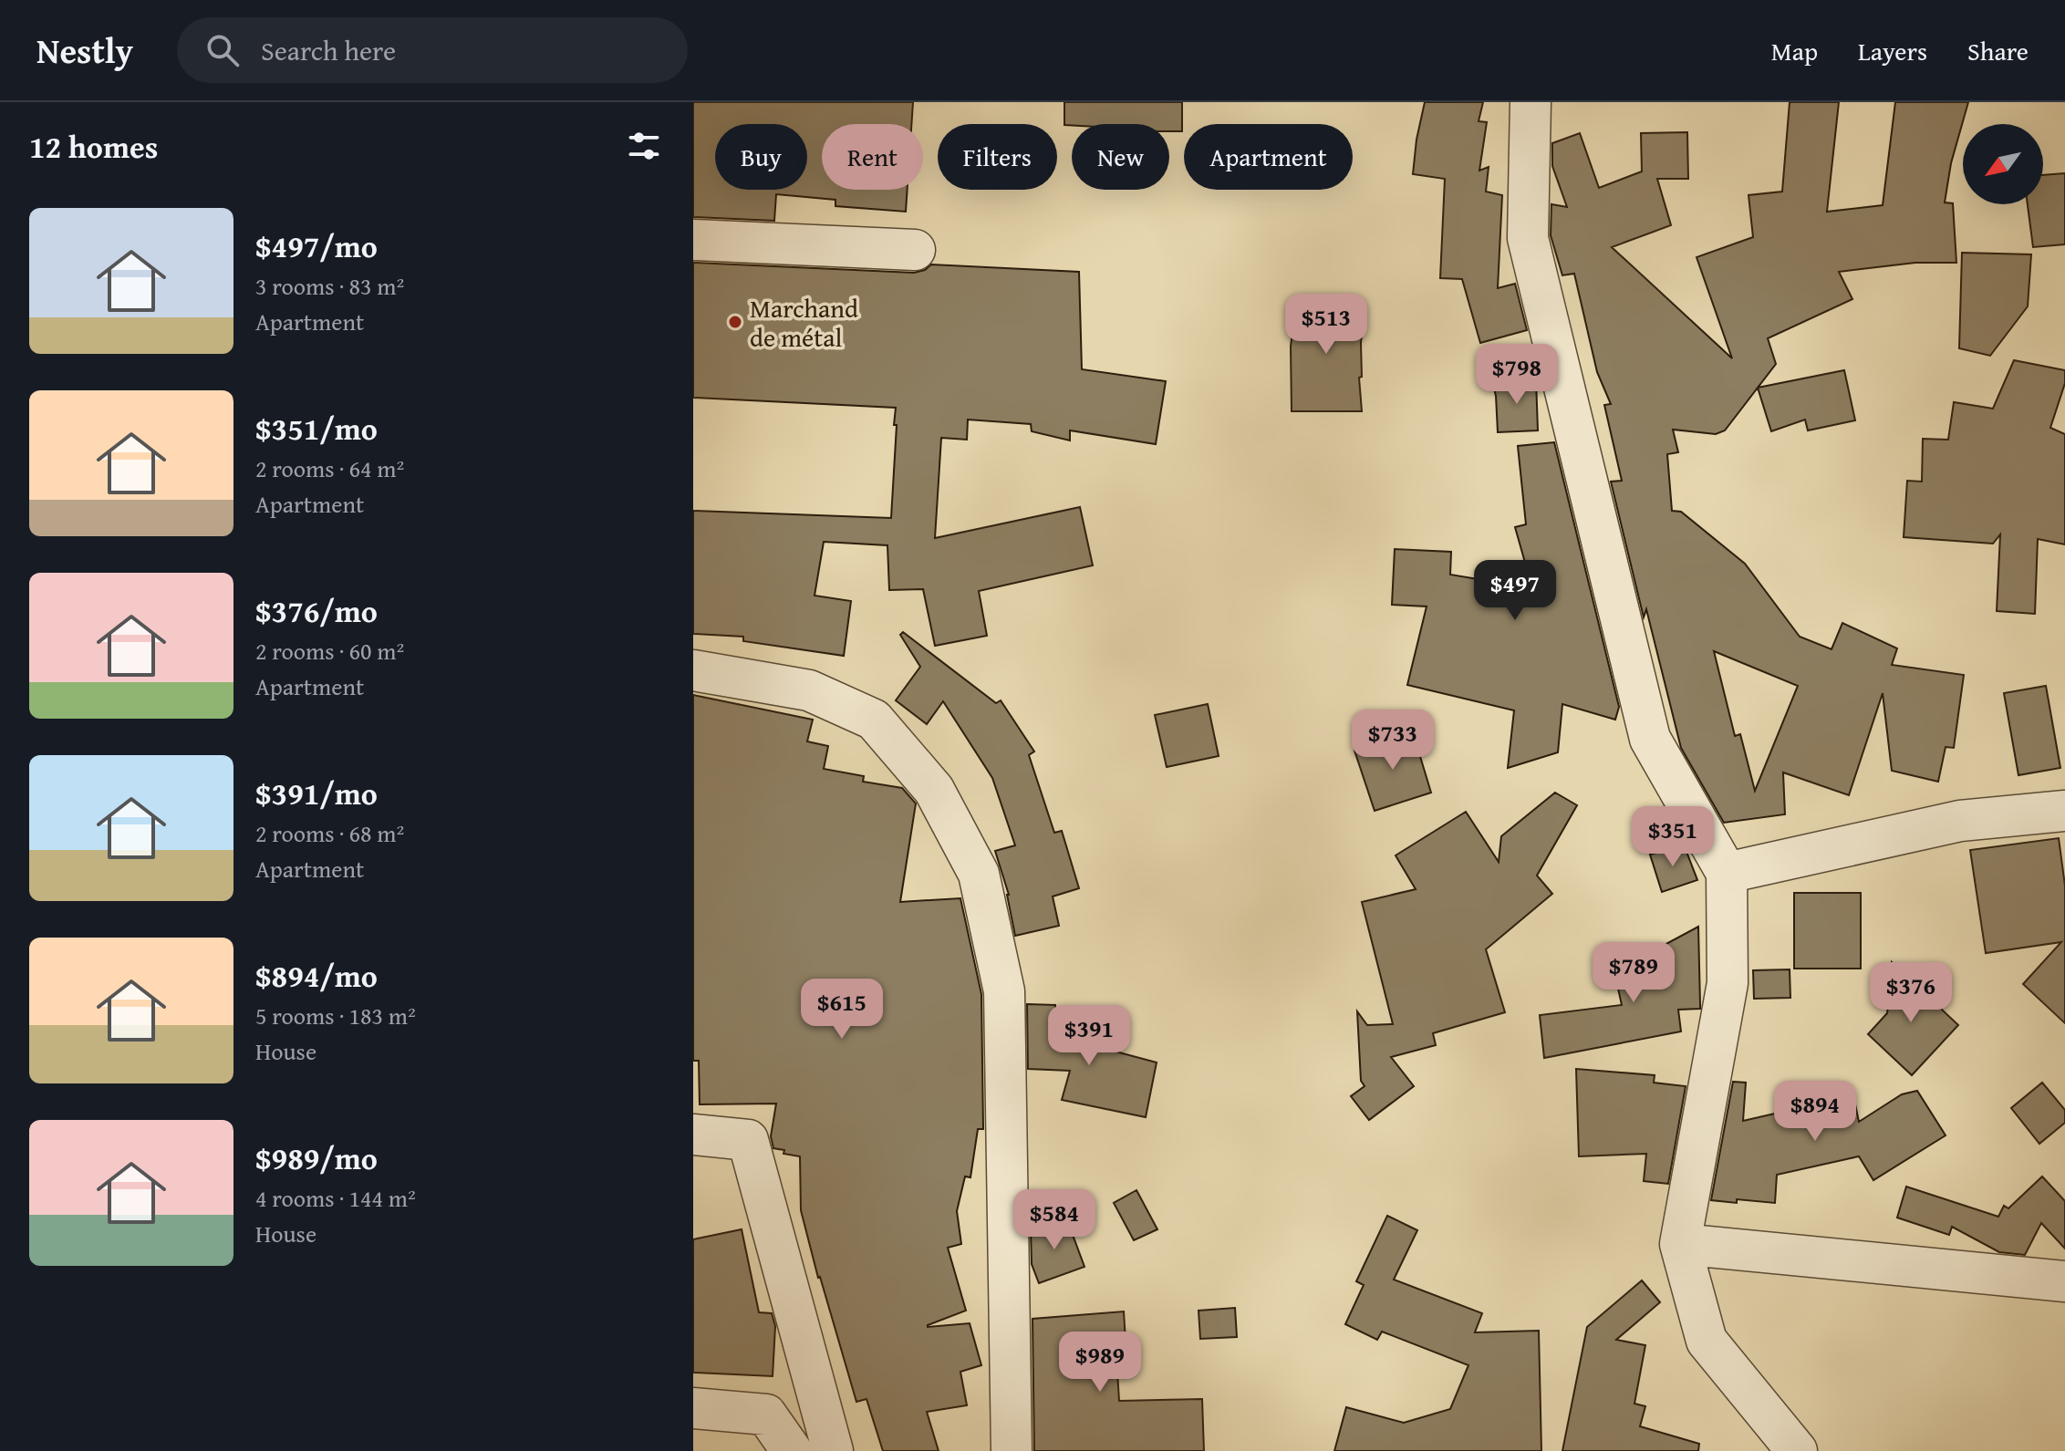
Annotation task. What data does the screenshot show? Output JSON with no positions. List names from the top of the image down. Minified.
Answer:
{"places":["Marchand de métal"],"north":"bottom left","page":{"header":"Nestly","search":"Search here","nav":["Map","Layers","Share"],"heading":"12 homes","chip":["Buy","Rent","Filters","New","Apartment"],"list":[{"name":"$497/mo","note":"3 rooms · 83 m² · Apartment"},{"name":"$351/mo","note":"2 rooms · 64 m² · Apartment"},{"name":"$376/mo","note":"2 rooms · 60 m² · Apartment"},{"name":"$391/mo","note":"2 rooms · 68 m² · Apartment"},{"name":"$894/mo","note":"5 rooms · 183 m² · House"},{"name":"$989/mo","note":"4 rooms · 144 m² · House"}],"price":["$513","$798","$497","$733","$351","$789","$376","$615","$391","$894","$584","$989"]}}
